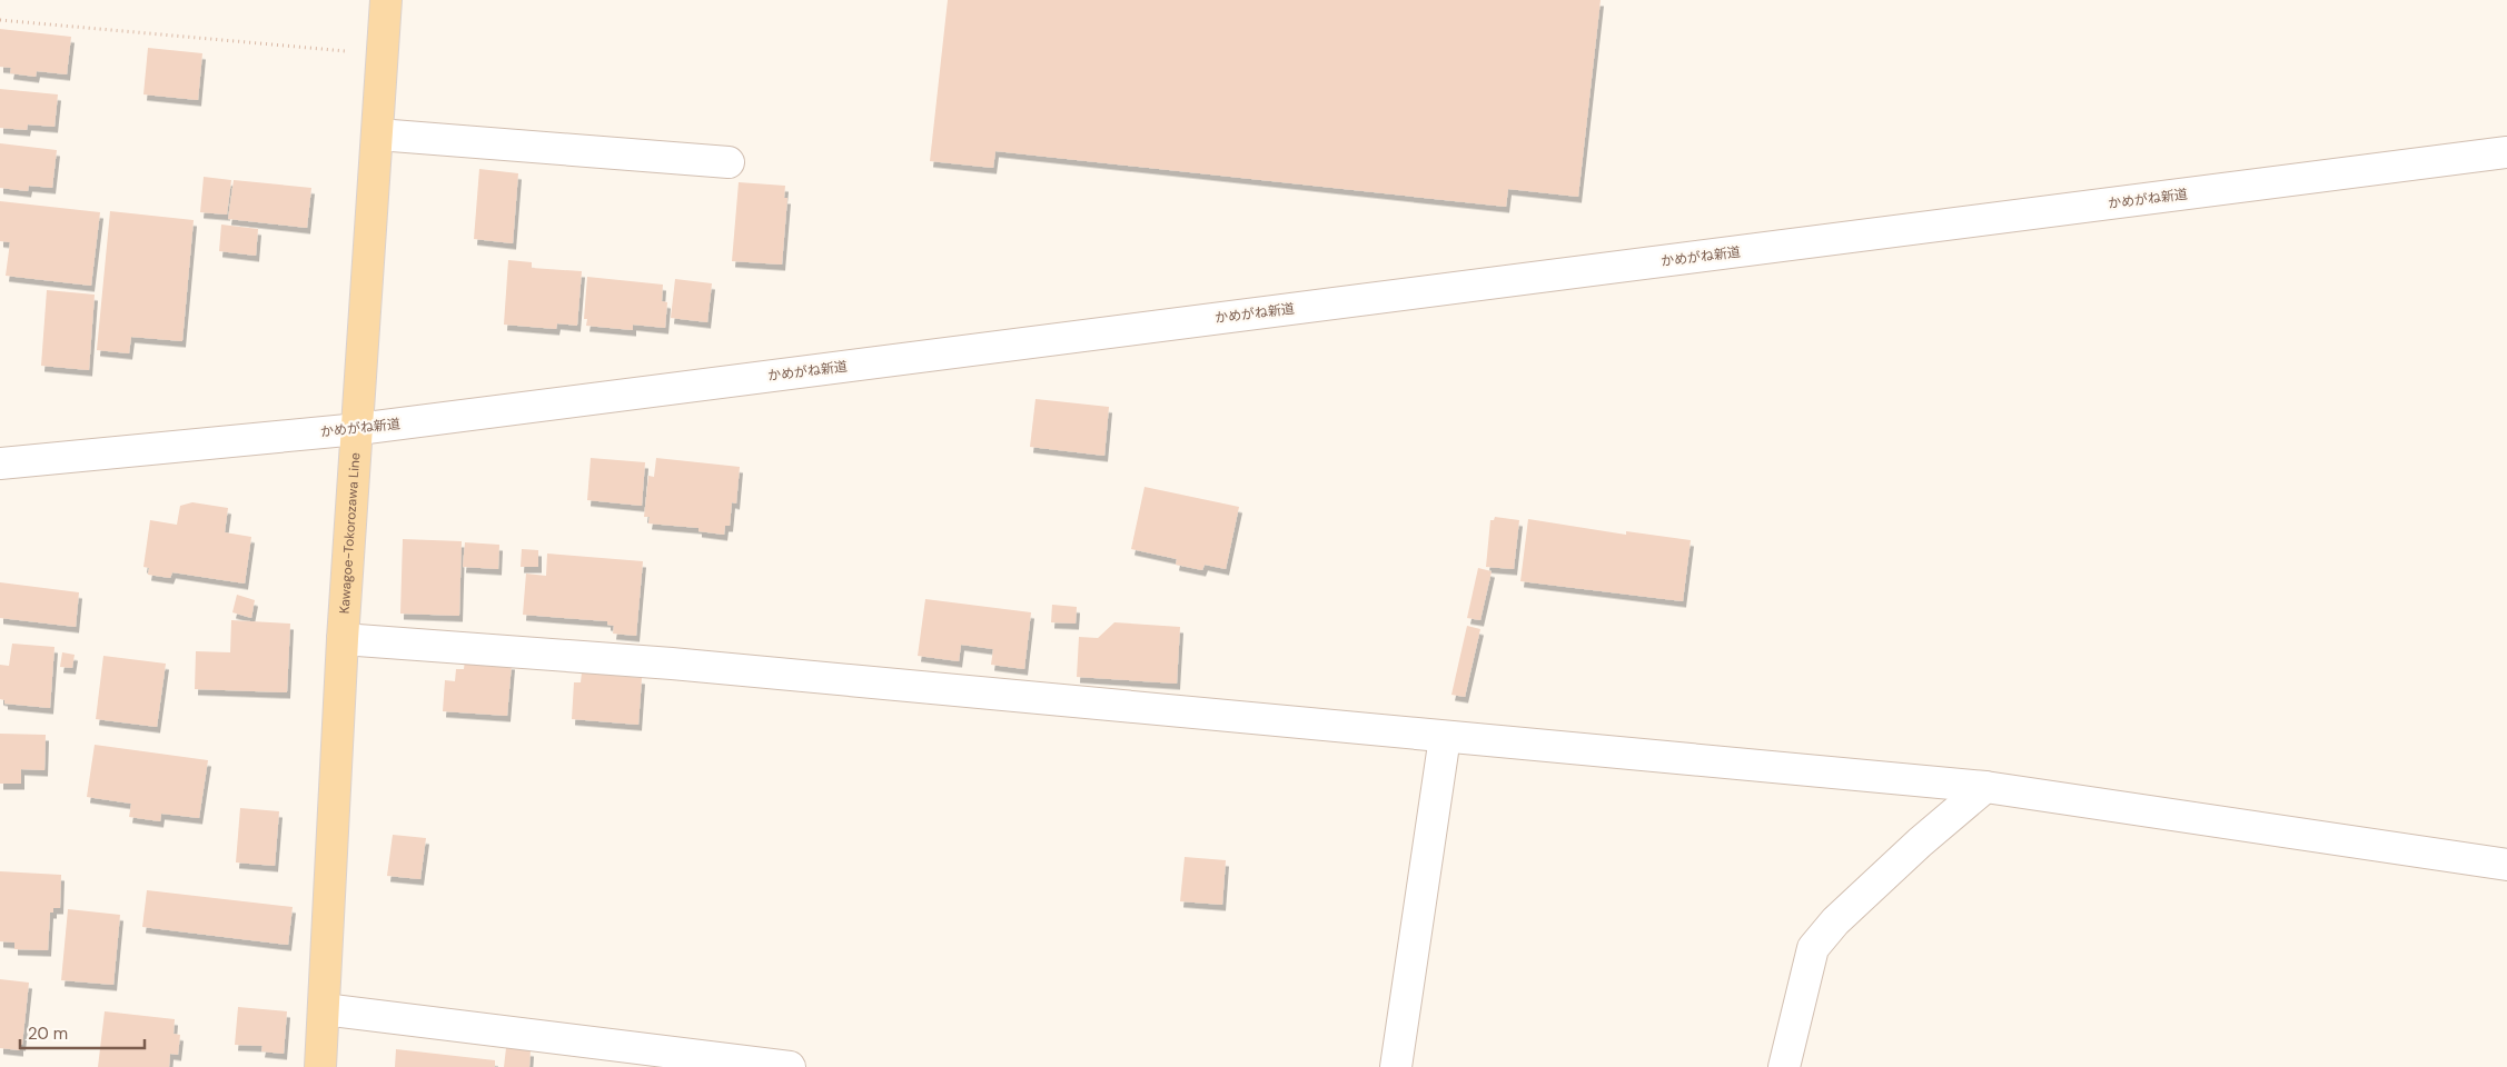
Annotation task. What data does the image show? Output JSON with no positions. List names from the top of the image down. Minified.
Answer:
{"streets":{"main road":["Kawagoe-Tokorozawa Line"],"street":["かめがね新道"]},"crossings":[["かめがね新道","Kawagoe-Tokorozawa Line"]],"scale_bar":"20 m"}
